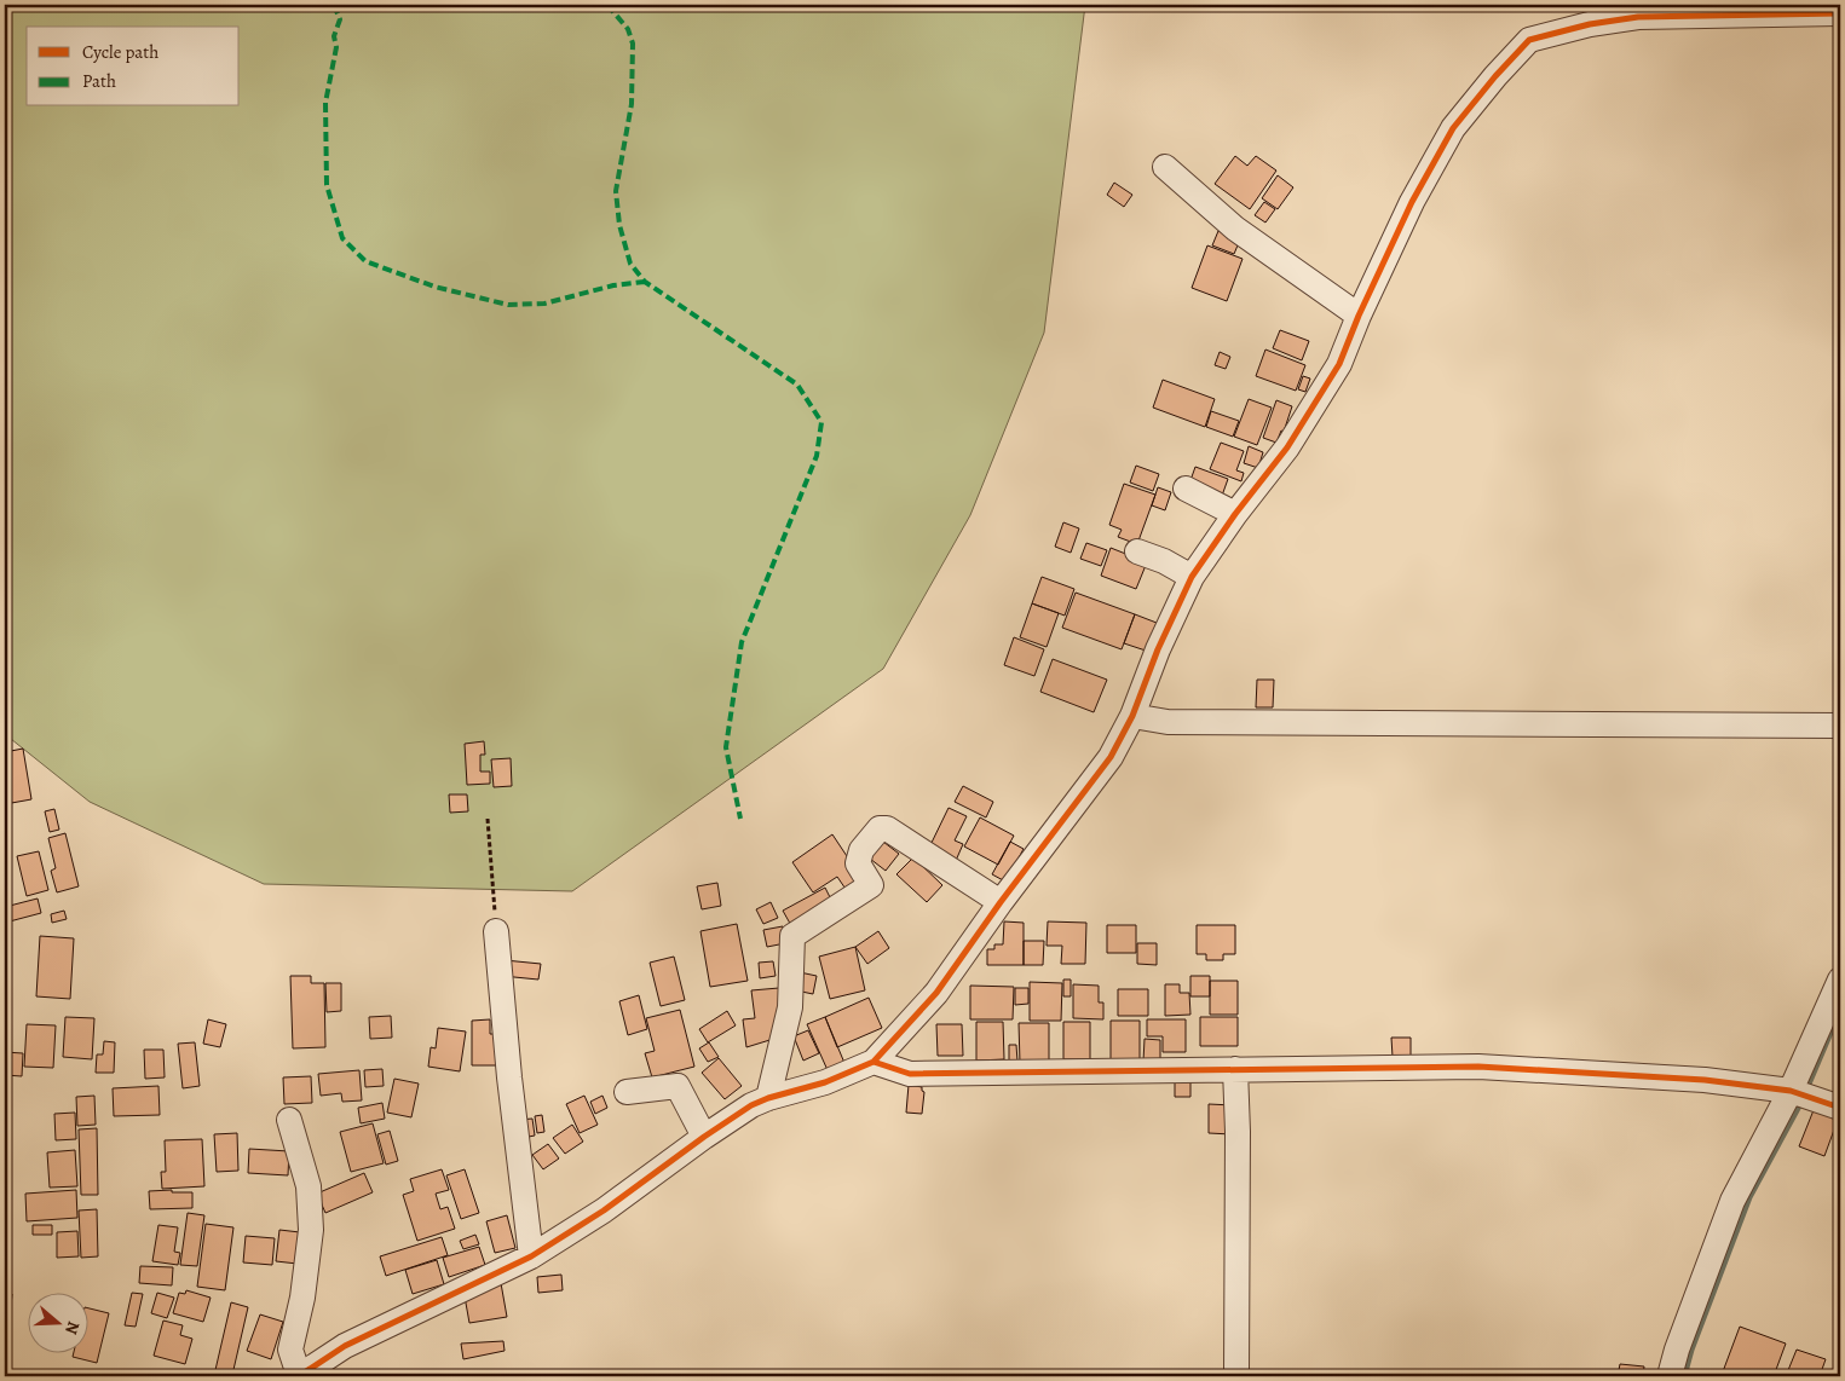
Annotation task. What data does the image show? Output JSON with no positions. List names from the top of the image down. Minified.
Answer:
{"legend":["Cycle path","Path"],"north":"right"}
